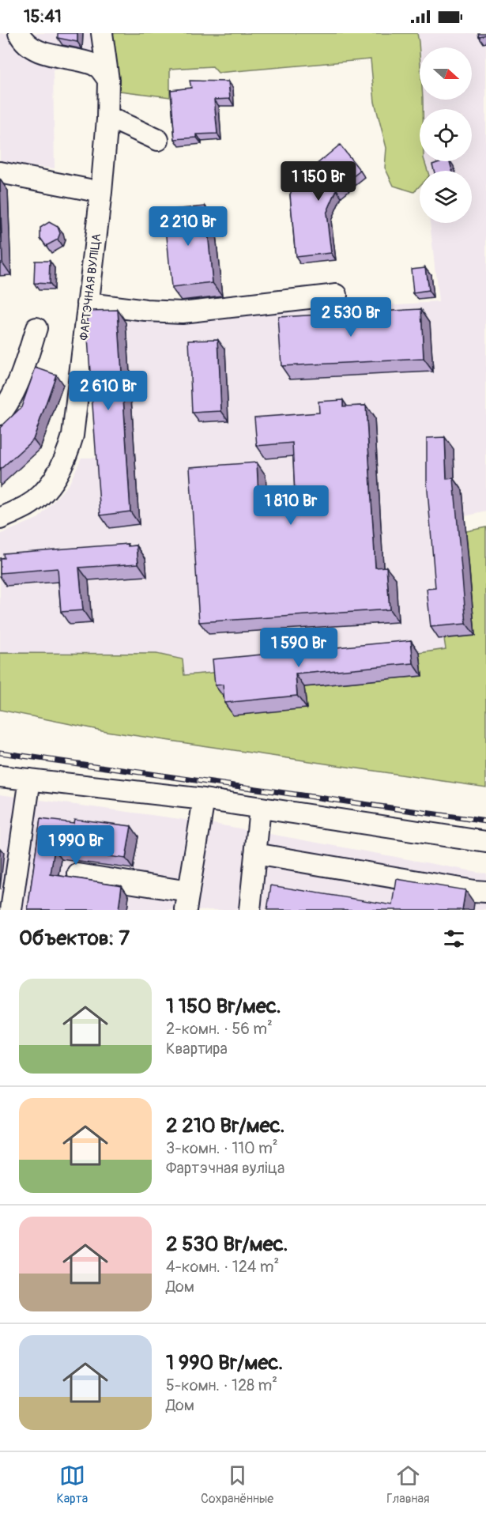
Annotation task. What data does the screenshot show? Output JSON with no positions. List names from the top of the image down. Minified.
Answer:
{"streets":{"street":["ФАРТЭЧНАЯ ВУЛІЦА"]},"north":"right","page":{"status":"15:41","price":["1 150 Br","2 210 Br","2 530 Br","2 610 Br","1 810 Br","1 590 Br","1 990 Br"],"heading":"Объектов: 7","list":[{"name":"1 150 Br/мес.","note":"2-комн. · 56 m² · Квартира"},{"name":"2 210 Br/мес.","note":"3-комн. · 110 m² · Фартэчная вуліца"},{"name":"2 530 Br/мес.","note":"4-комн. · 124 m² · Дом"},{"name":"1 990 Br/мес.","note":"5-комн. · 128 m² · Дом"}],"tabs":["Карта","Сохранённые","Главная"]}}
